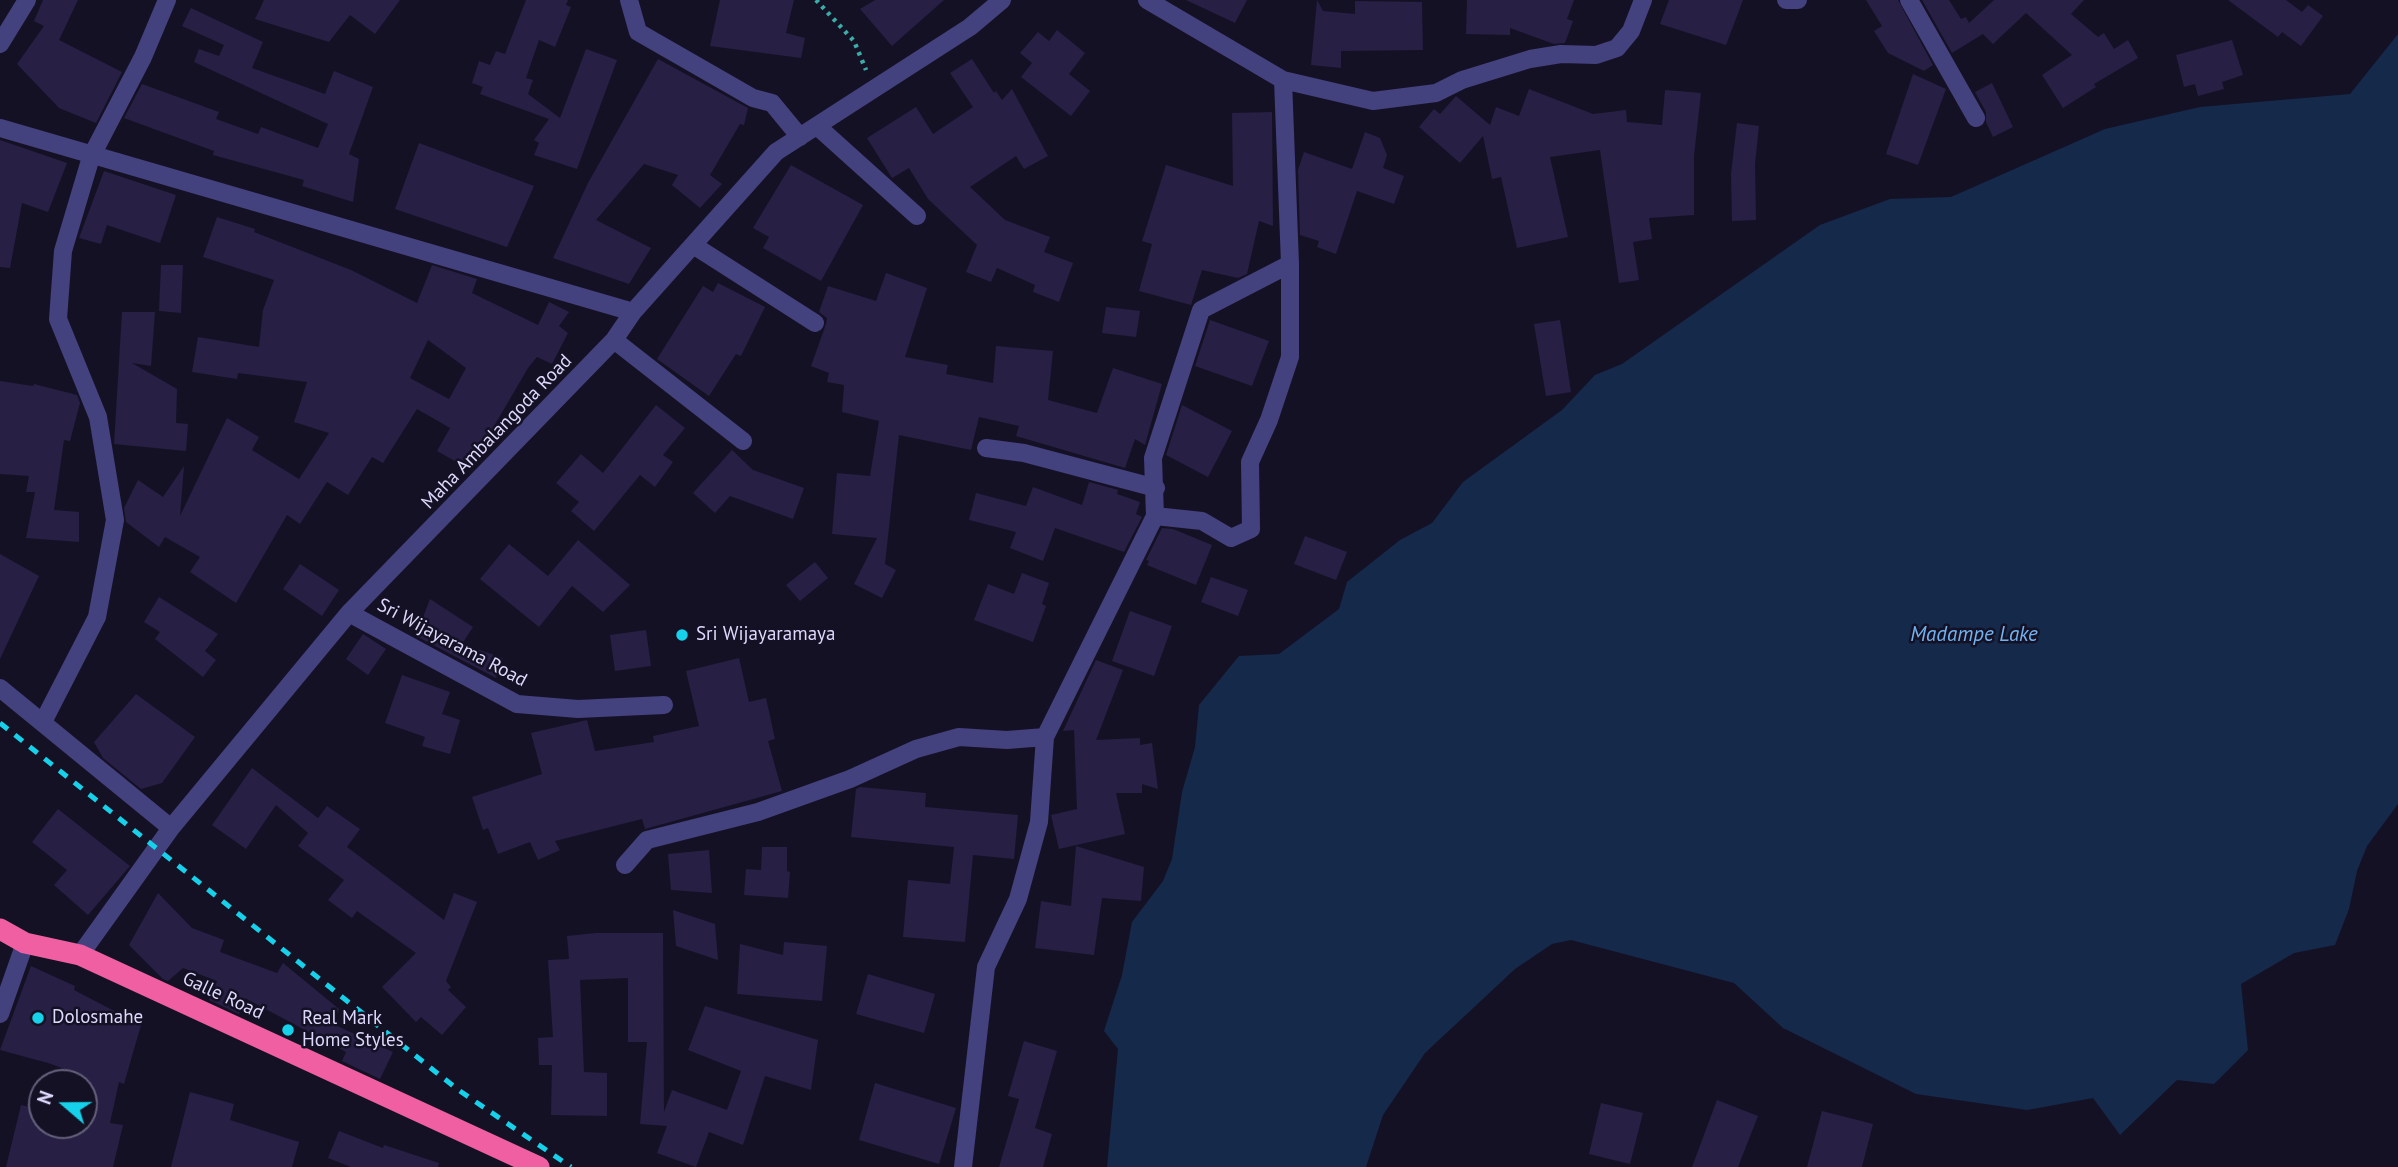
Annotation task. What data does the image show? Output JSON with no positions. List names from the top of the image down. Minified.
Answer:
{"streets":{"highway":["Galle Road"],"street":["Maha Ambalangoda Road","Sri Wijayarama Road"]},"crossings":[["Maha Ambalangoda Road","Sri Wijayarama Road"],["Maha Ambalangoda Road","Galle Road"]],"water":["Madampe Lake"],"places":["Sri Wijayaramaya","Dolosmahe","Real Mark Home Styles"],"north":"left"}
